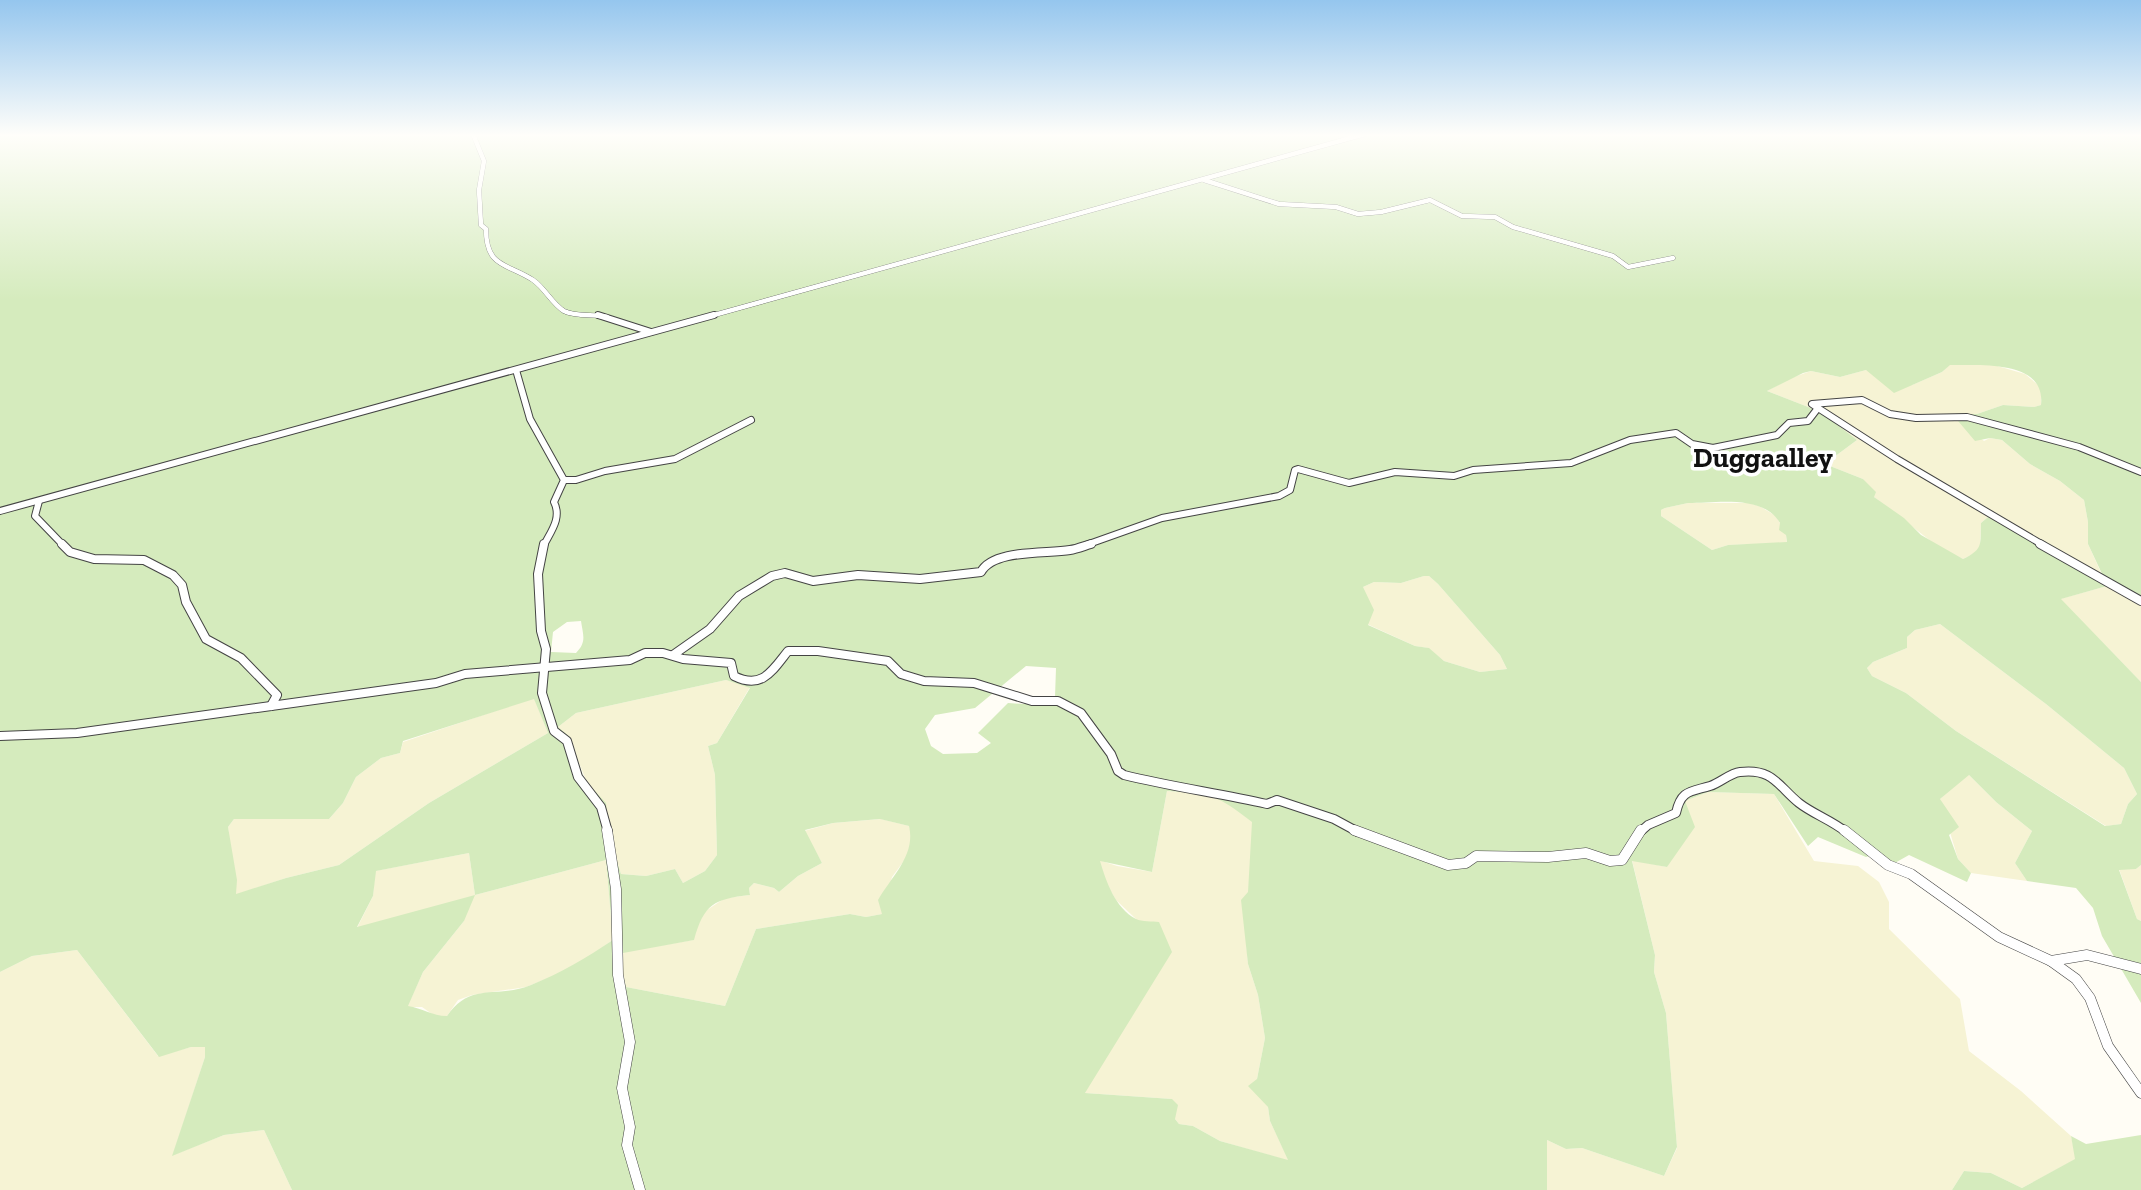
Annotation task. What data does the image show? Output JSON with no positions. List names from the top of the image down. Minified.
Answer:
{"districts":["Duggaalley"]}
